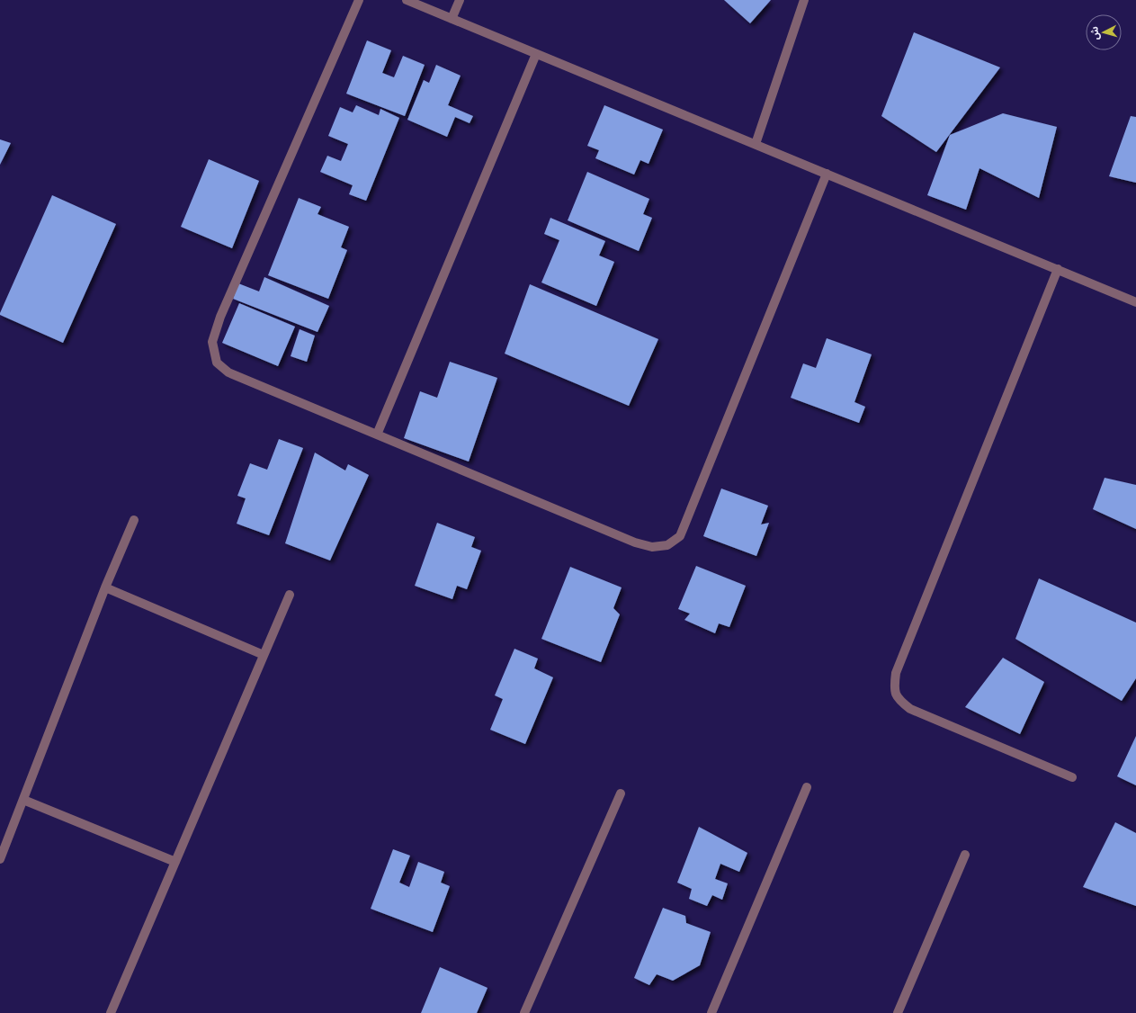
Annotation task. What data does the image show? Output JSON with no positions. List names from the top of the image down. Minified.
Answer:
{"north":"left"}
